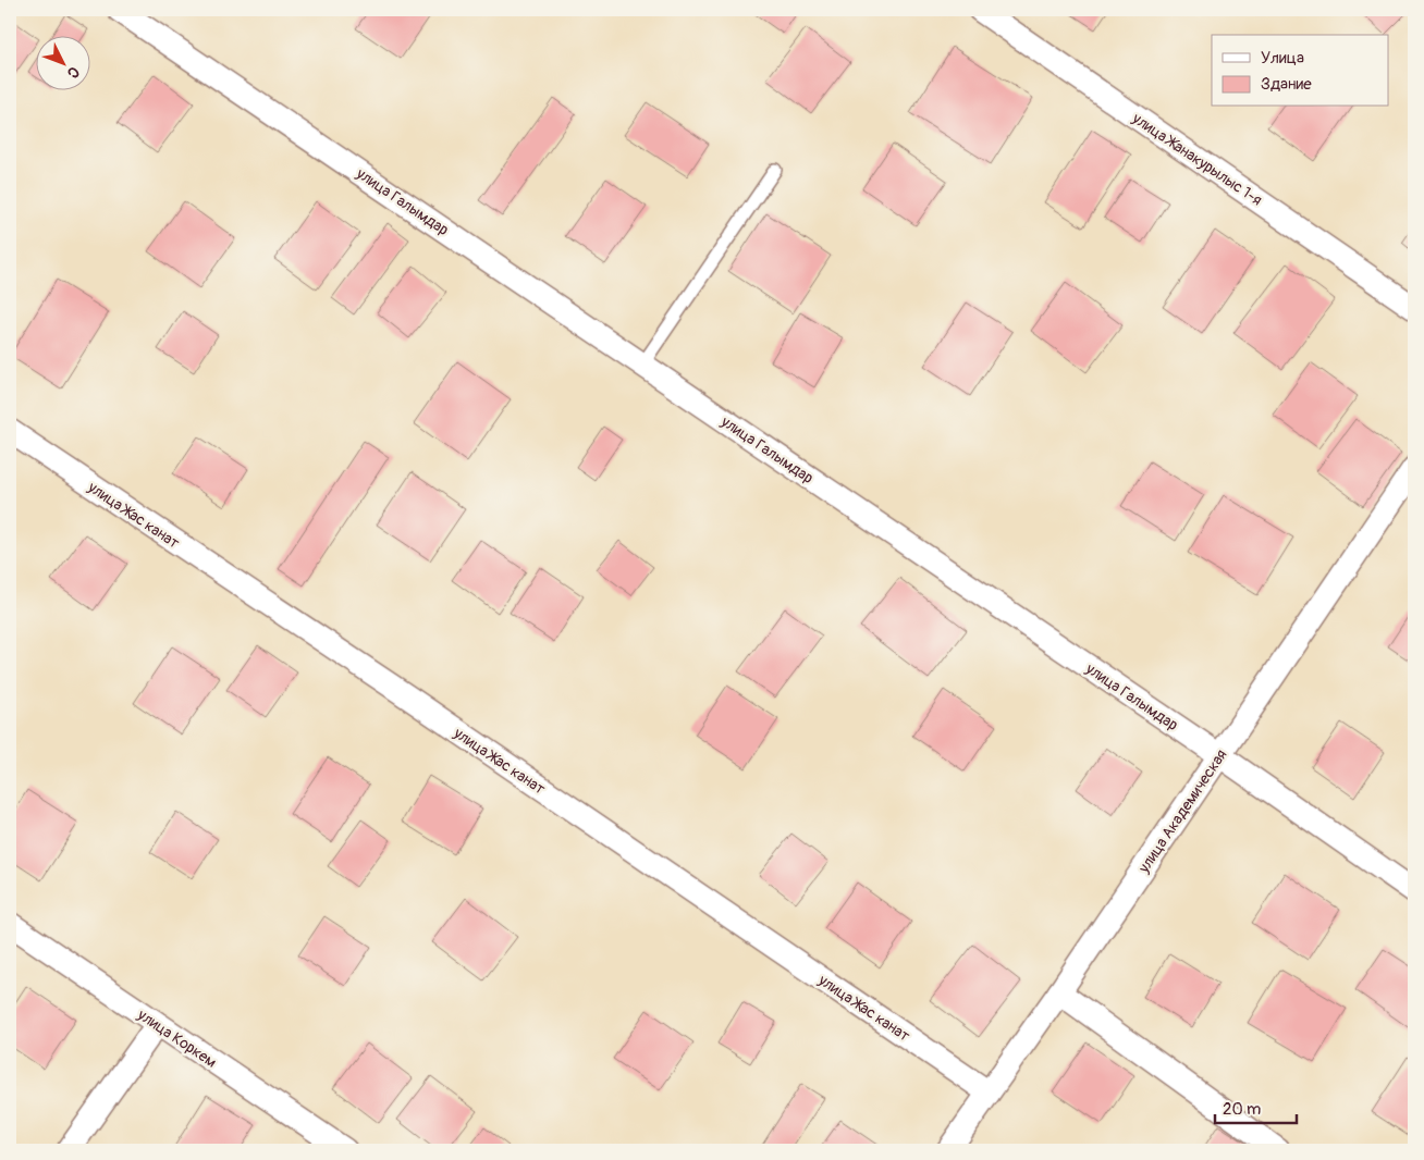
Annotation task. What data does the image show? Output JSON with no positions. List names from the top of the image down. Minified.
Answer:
{"streets":{"street":["улица Жанакурылыс 1-я","улица Галымдар","улица Жас канат","улица Академическая","улица Коркем"]},"crossings":[["улица Галымдар","улица Академическая"],["улица Жас канат","улица Академическая"]],"legend":["Улица","Здание"],"scale_bar":"20 m","north":"bottom right"}
